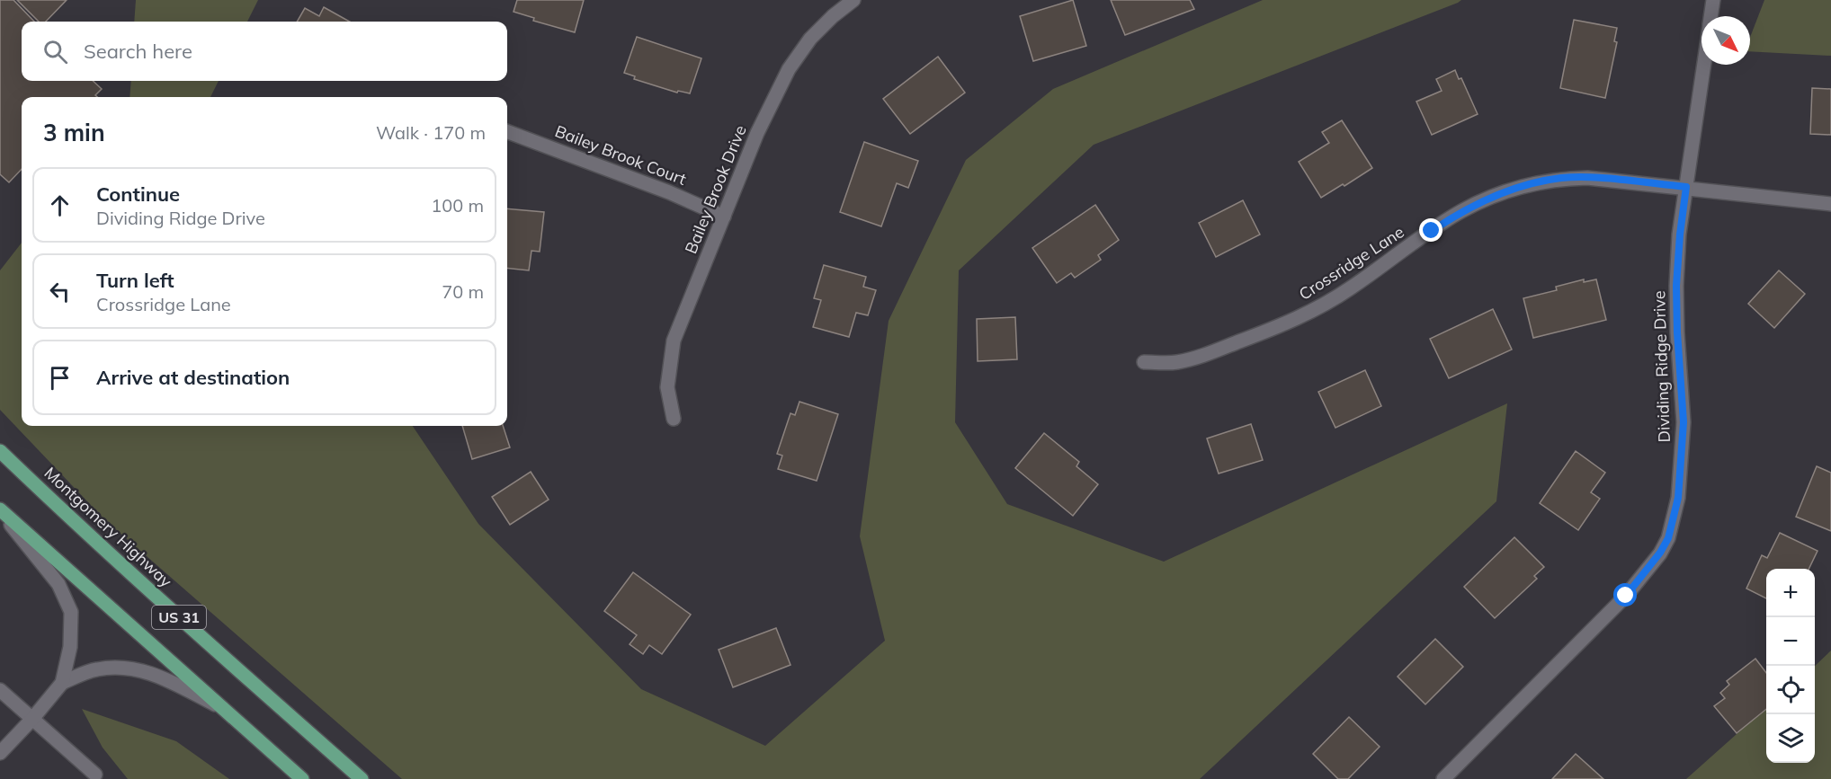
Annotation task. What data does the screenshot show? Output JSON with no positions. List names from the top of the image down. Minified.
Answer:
{"streets":{"main road":["Montgomery Highway","US 31"],"street":["Bailey Brook Court","Bailey Brook Drive","Crossridge Lane","Dividing Ridge Drive"]},"crossings":[["Bailey Brook Court","Bailey Brook Drive"],["Crossridge Lane","Dividing Ridge Drive"]],"north":"bottom right","page":{"search":"Search here","heading":["3 min","Walk · 170 m"],"list":[["Continue","Dividing Ridge Drive","100 m"],["Turn left","Crossridge Lane","70 m"],"Arrive at destination"],"map_buttons":["+","−"]}}
